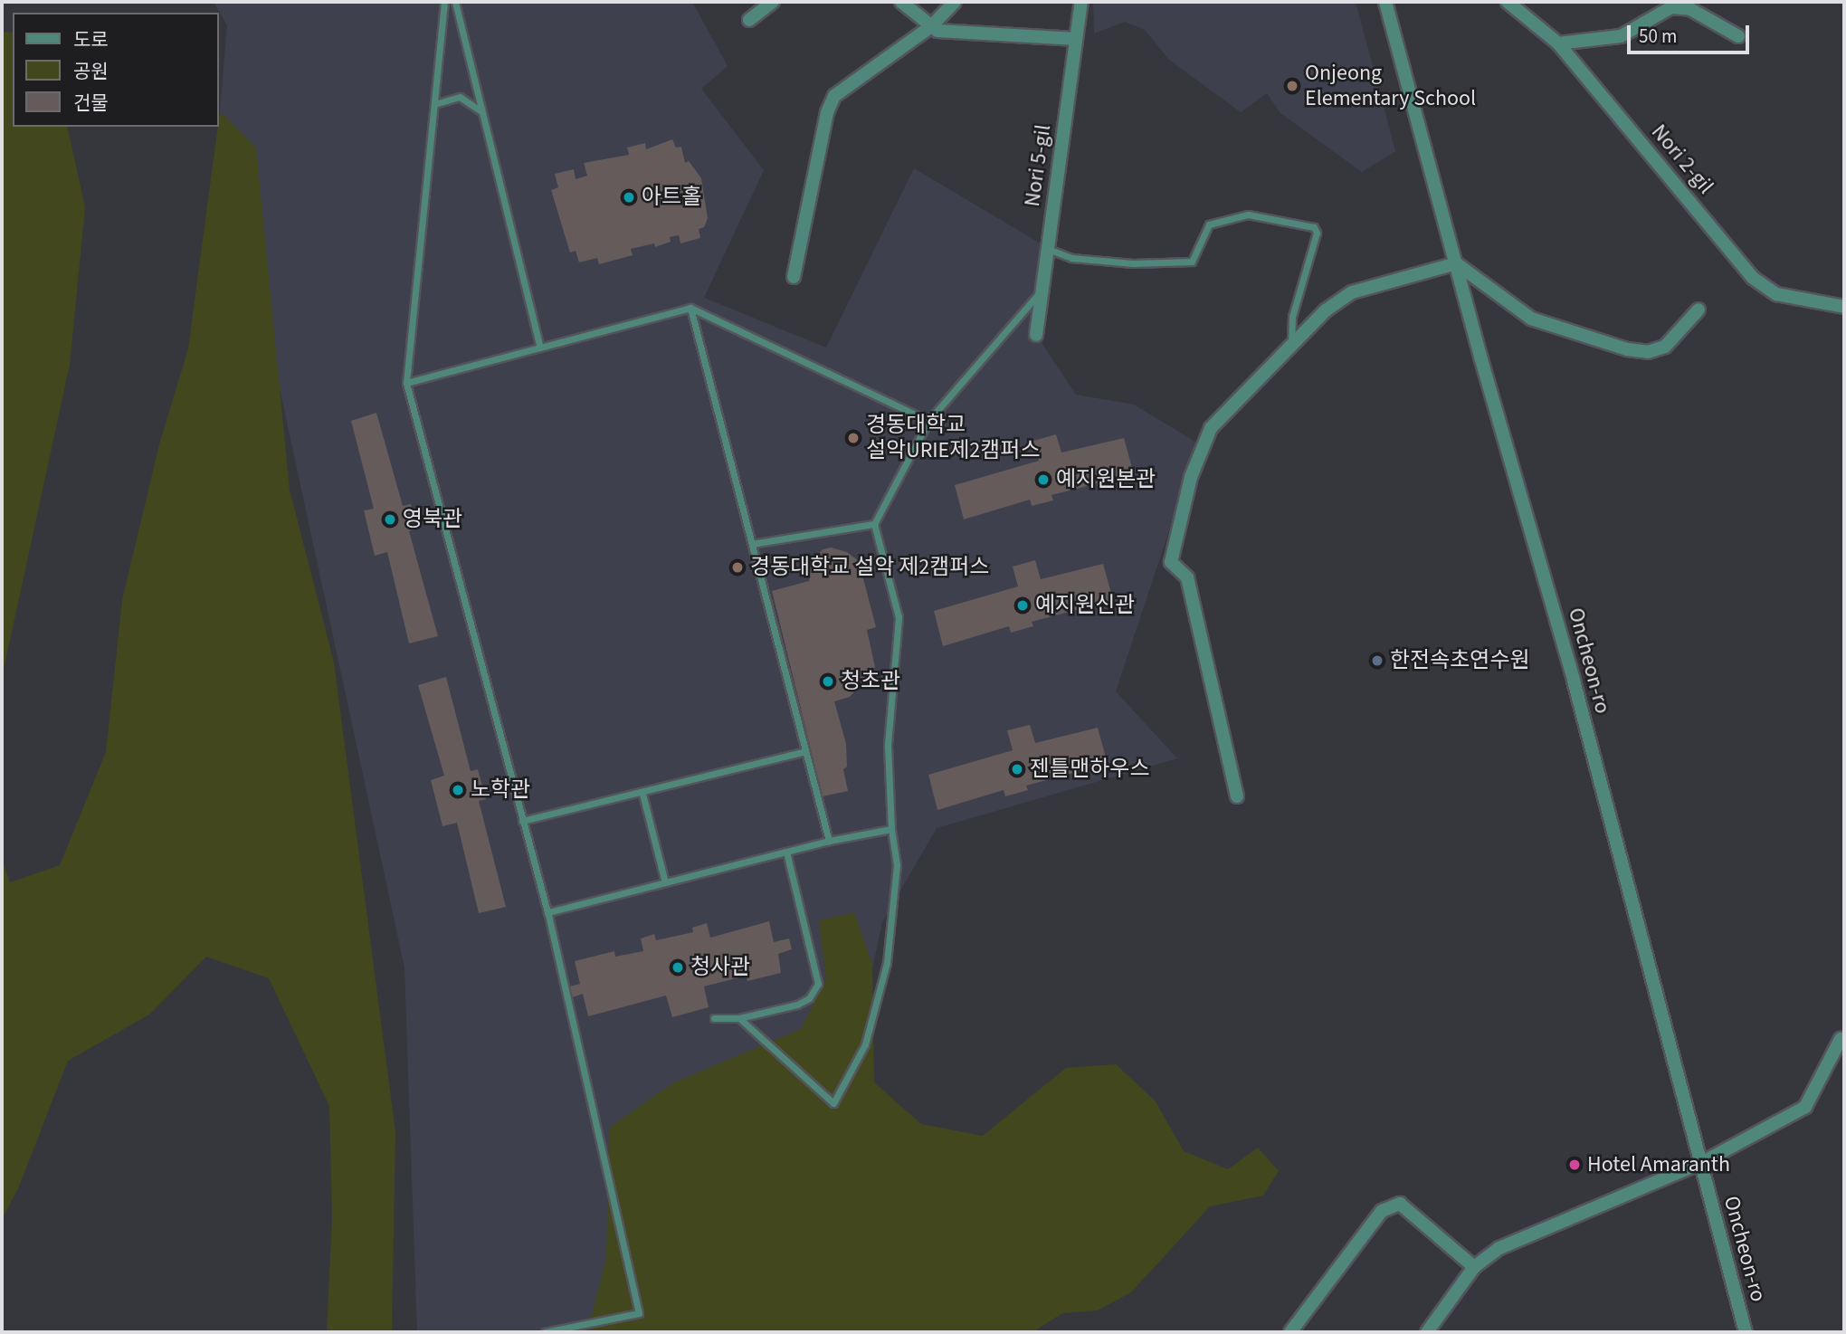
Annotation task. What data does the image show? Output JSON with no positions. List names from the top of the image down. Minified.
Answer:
{"streets":{"street":["Nori 2-gil","Nori 5-gil","Oncheon-ro"]},"places":["Onjeong Elementary School","아트홀","경동대학교 설악URIE제2캠퍼스","예지원본관","영북관","경동대학교 설악 제2캠퍼스","예지원신관","한전속초연수원","청초관","젠틀맨하우스","노학관","청사관","Hotel Amaranth"],"legend":["도로","공원","건물"],"scale_bar":"50 m"}
